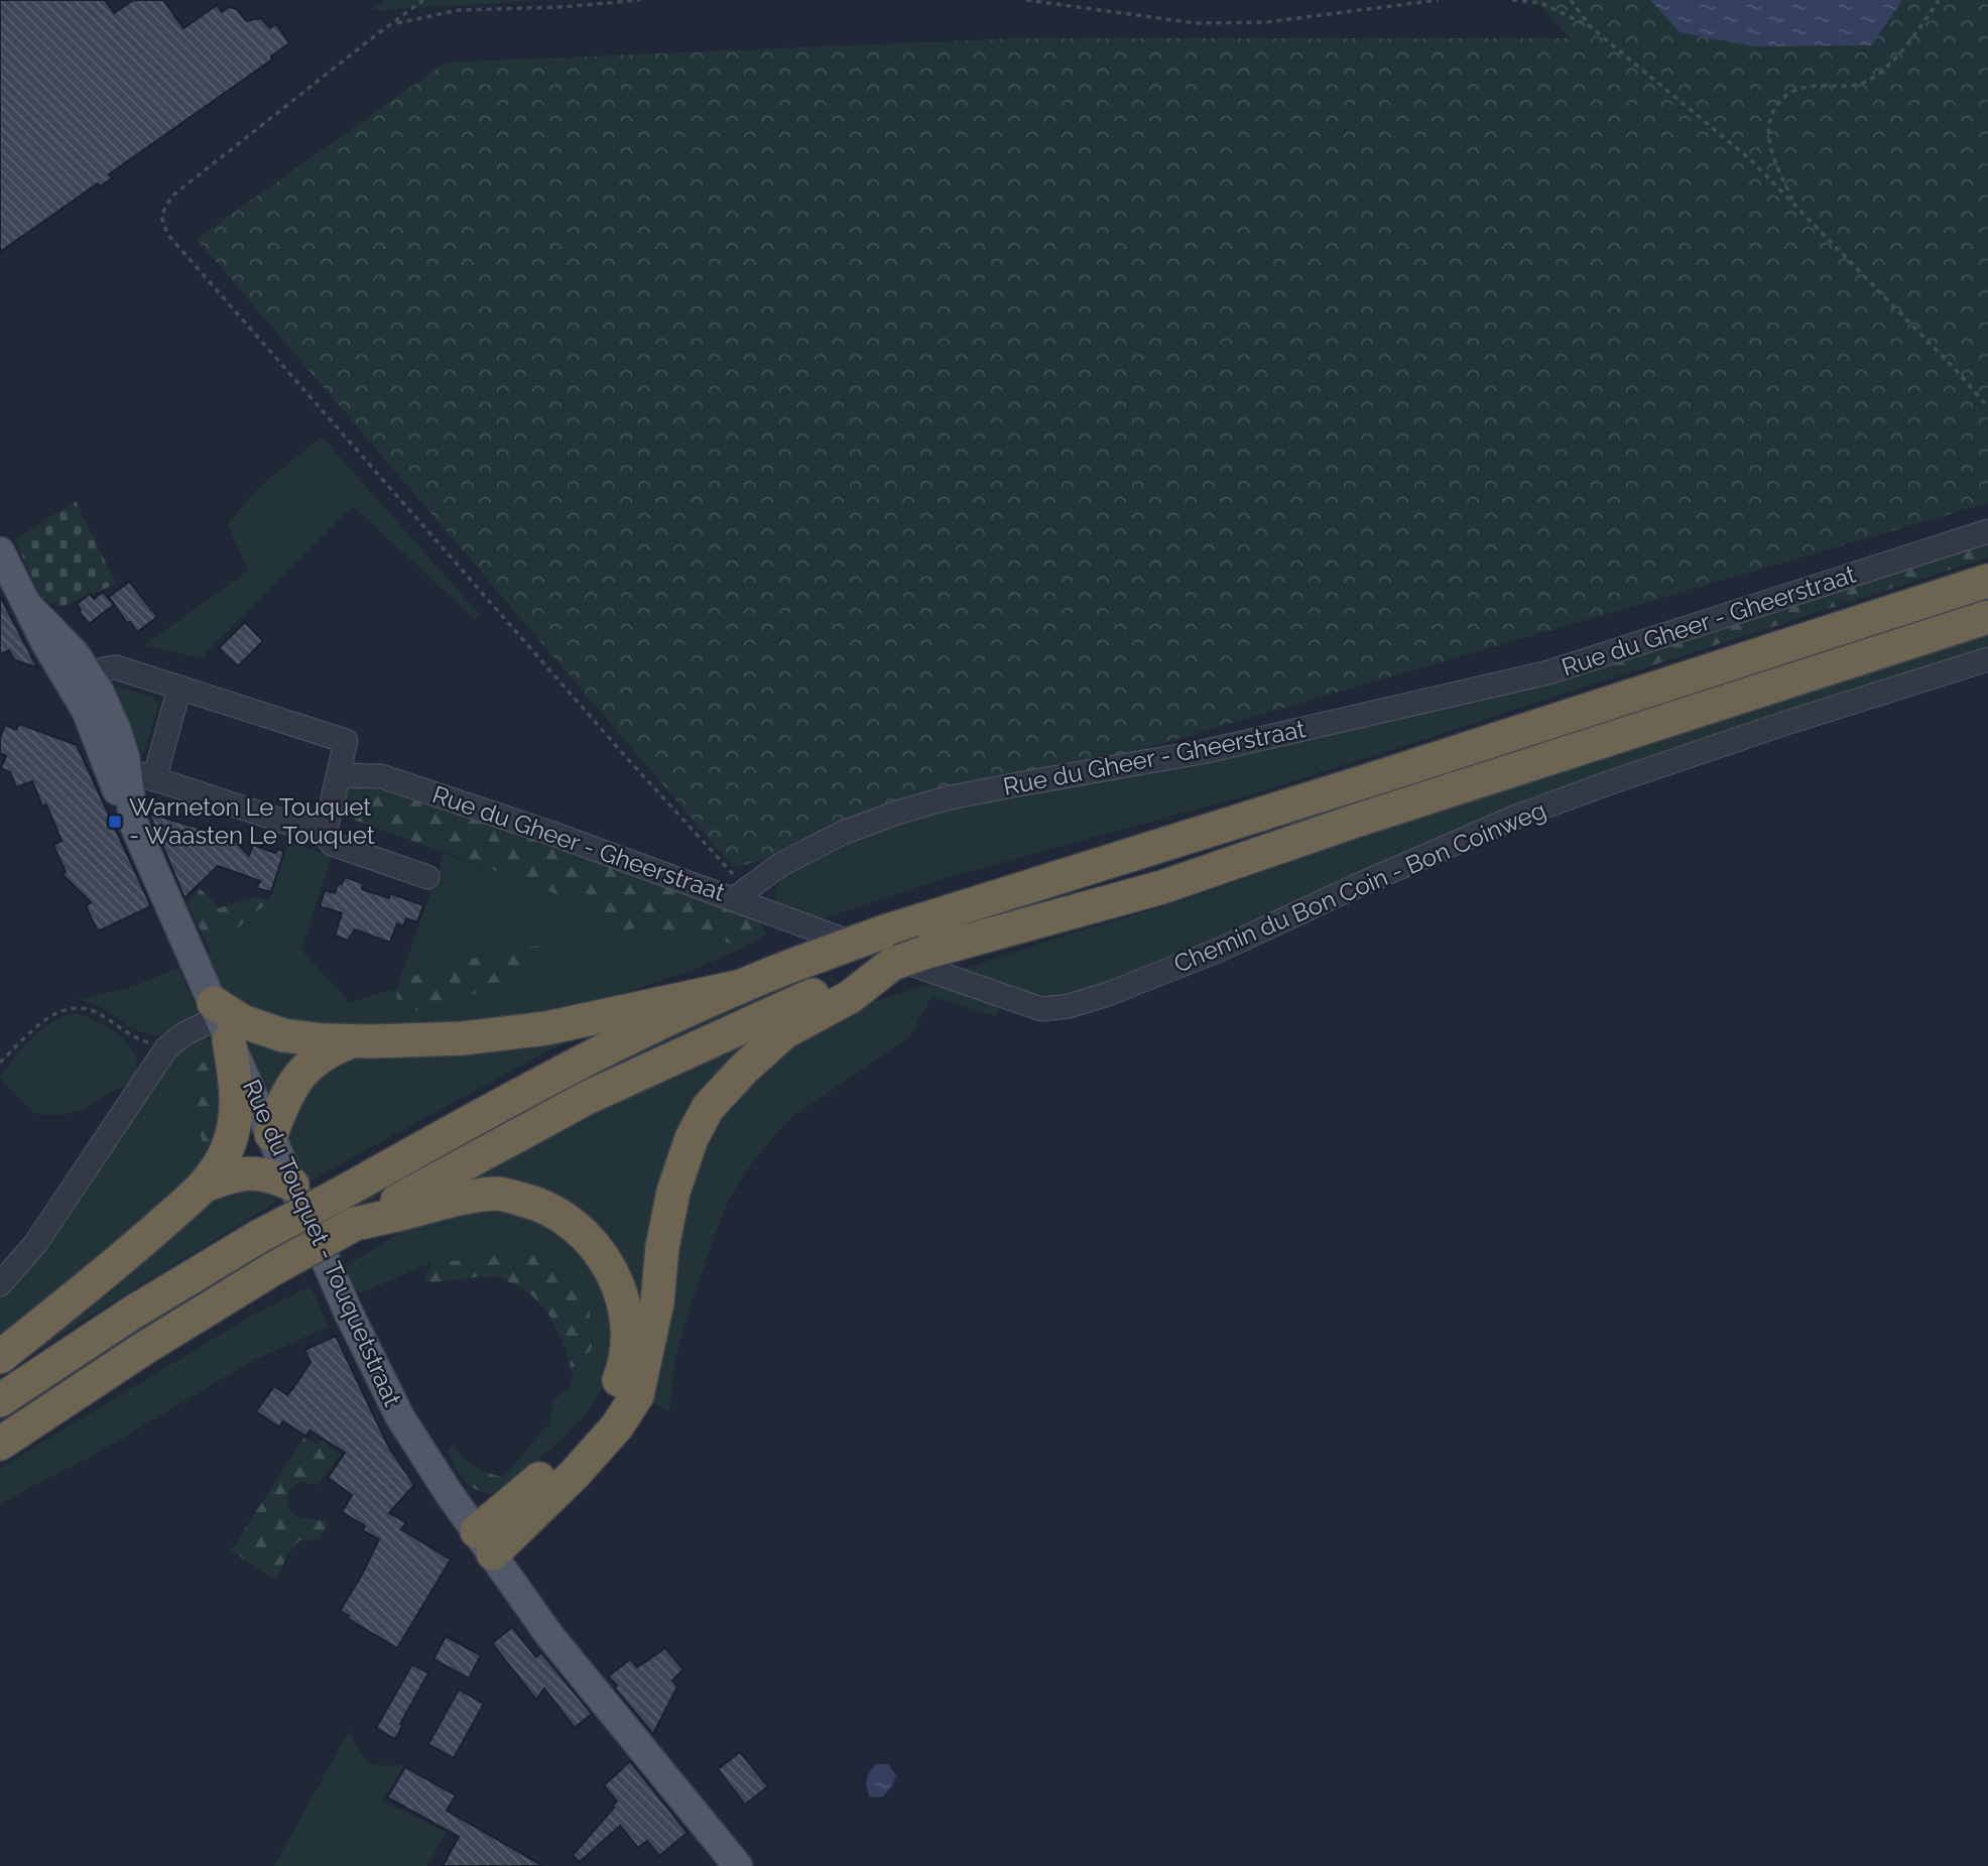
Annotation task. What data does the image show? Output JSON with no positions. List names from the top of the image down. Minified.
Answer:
{"streets":{"main road":["Rue du Touquet - Touquetstraat"],"street":["Rue du Gheer - Gheerstraat","Chemin du Bon Coin - Bon Coinweg"]},"crossings":[["Rue du Gheer - Gheerstraat","Chemin du Bon Coin - Bon Coinweg"]],"places":{"transit":["Warneton Le Touquet - Waasten Le Touquet"]}}
